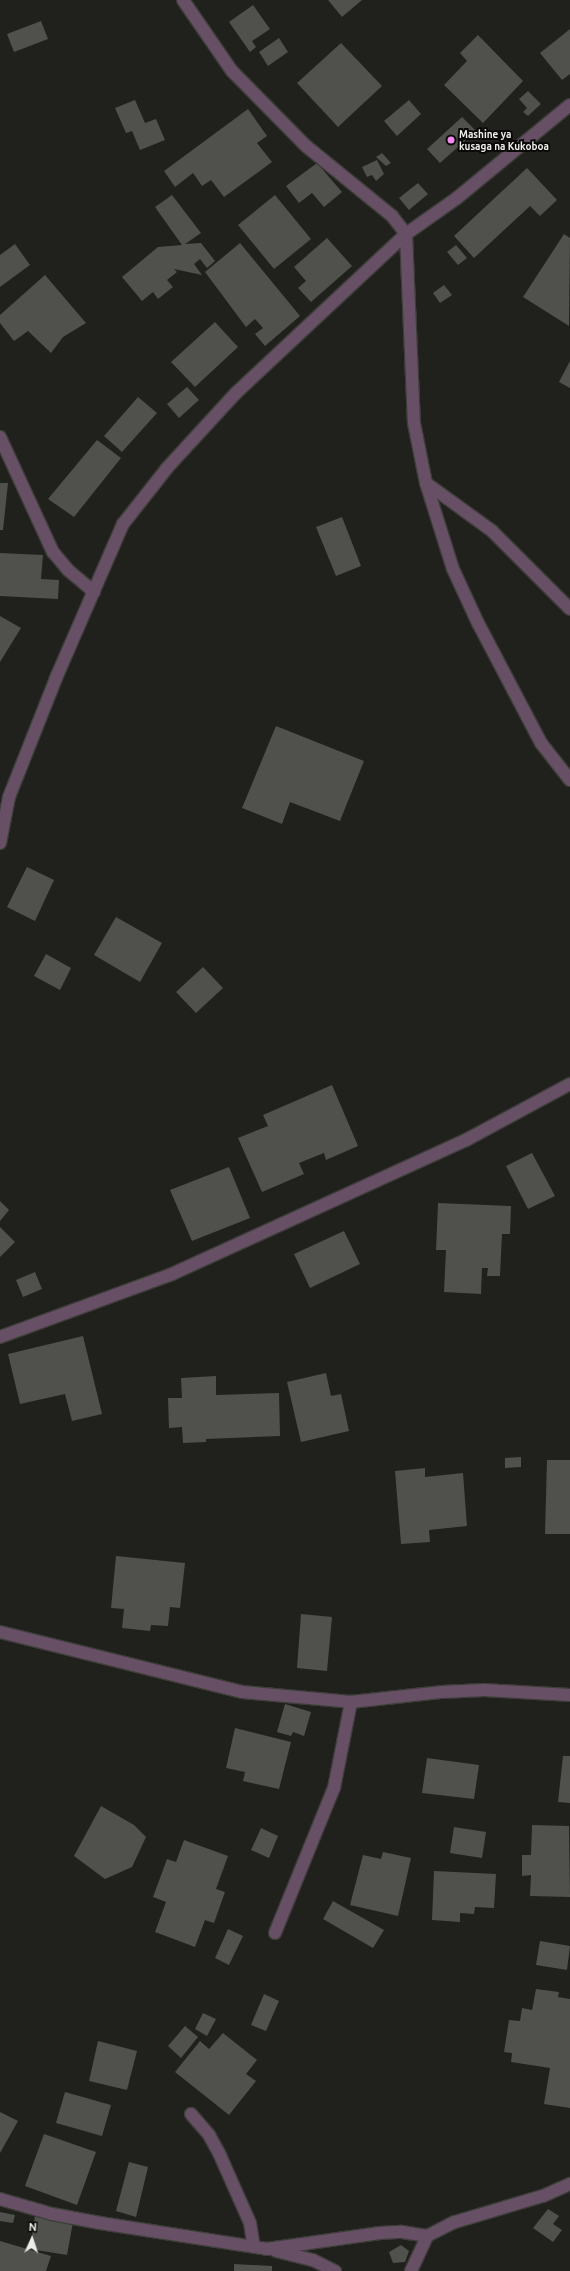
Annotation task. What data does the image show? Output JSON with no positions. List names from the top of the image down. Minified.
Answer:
{"places":["Mashine ya kusaga na Kukoboa"],"north":"top"}
